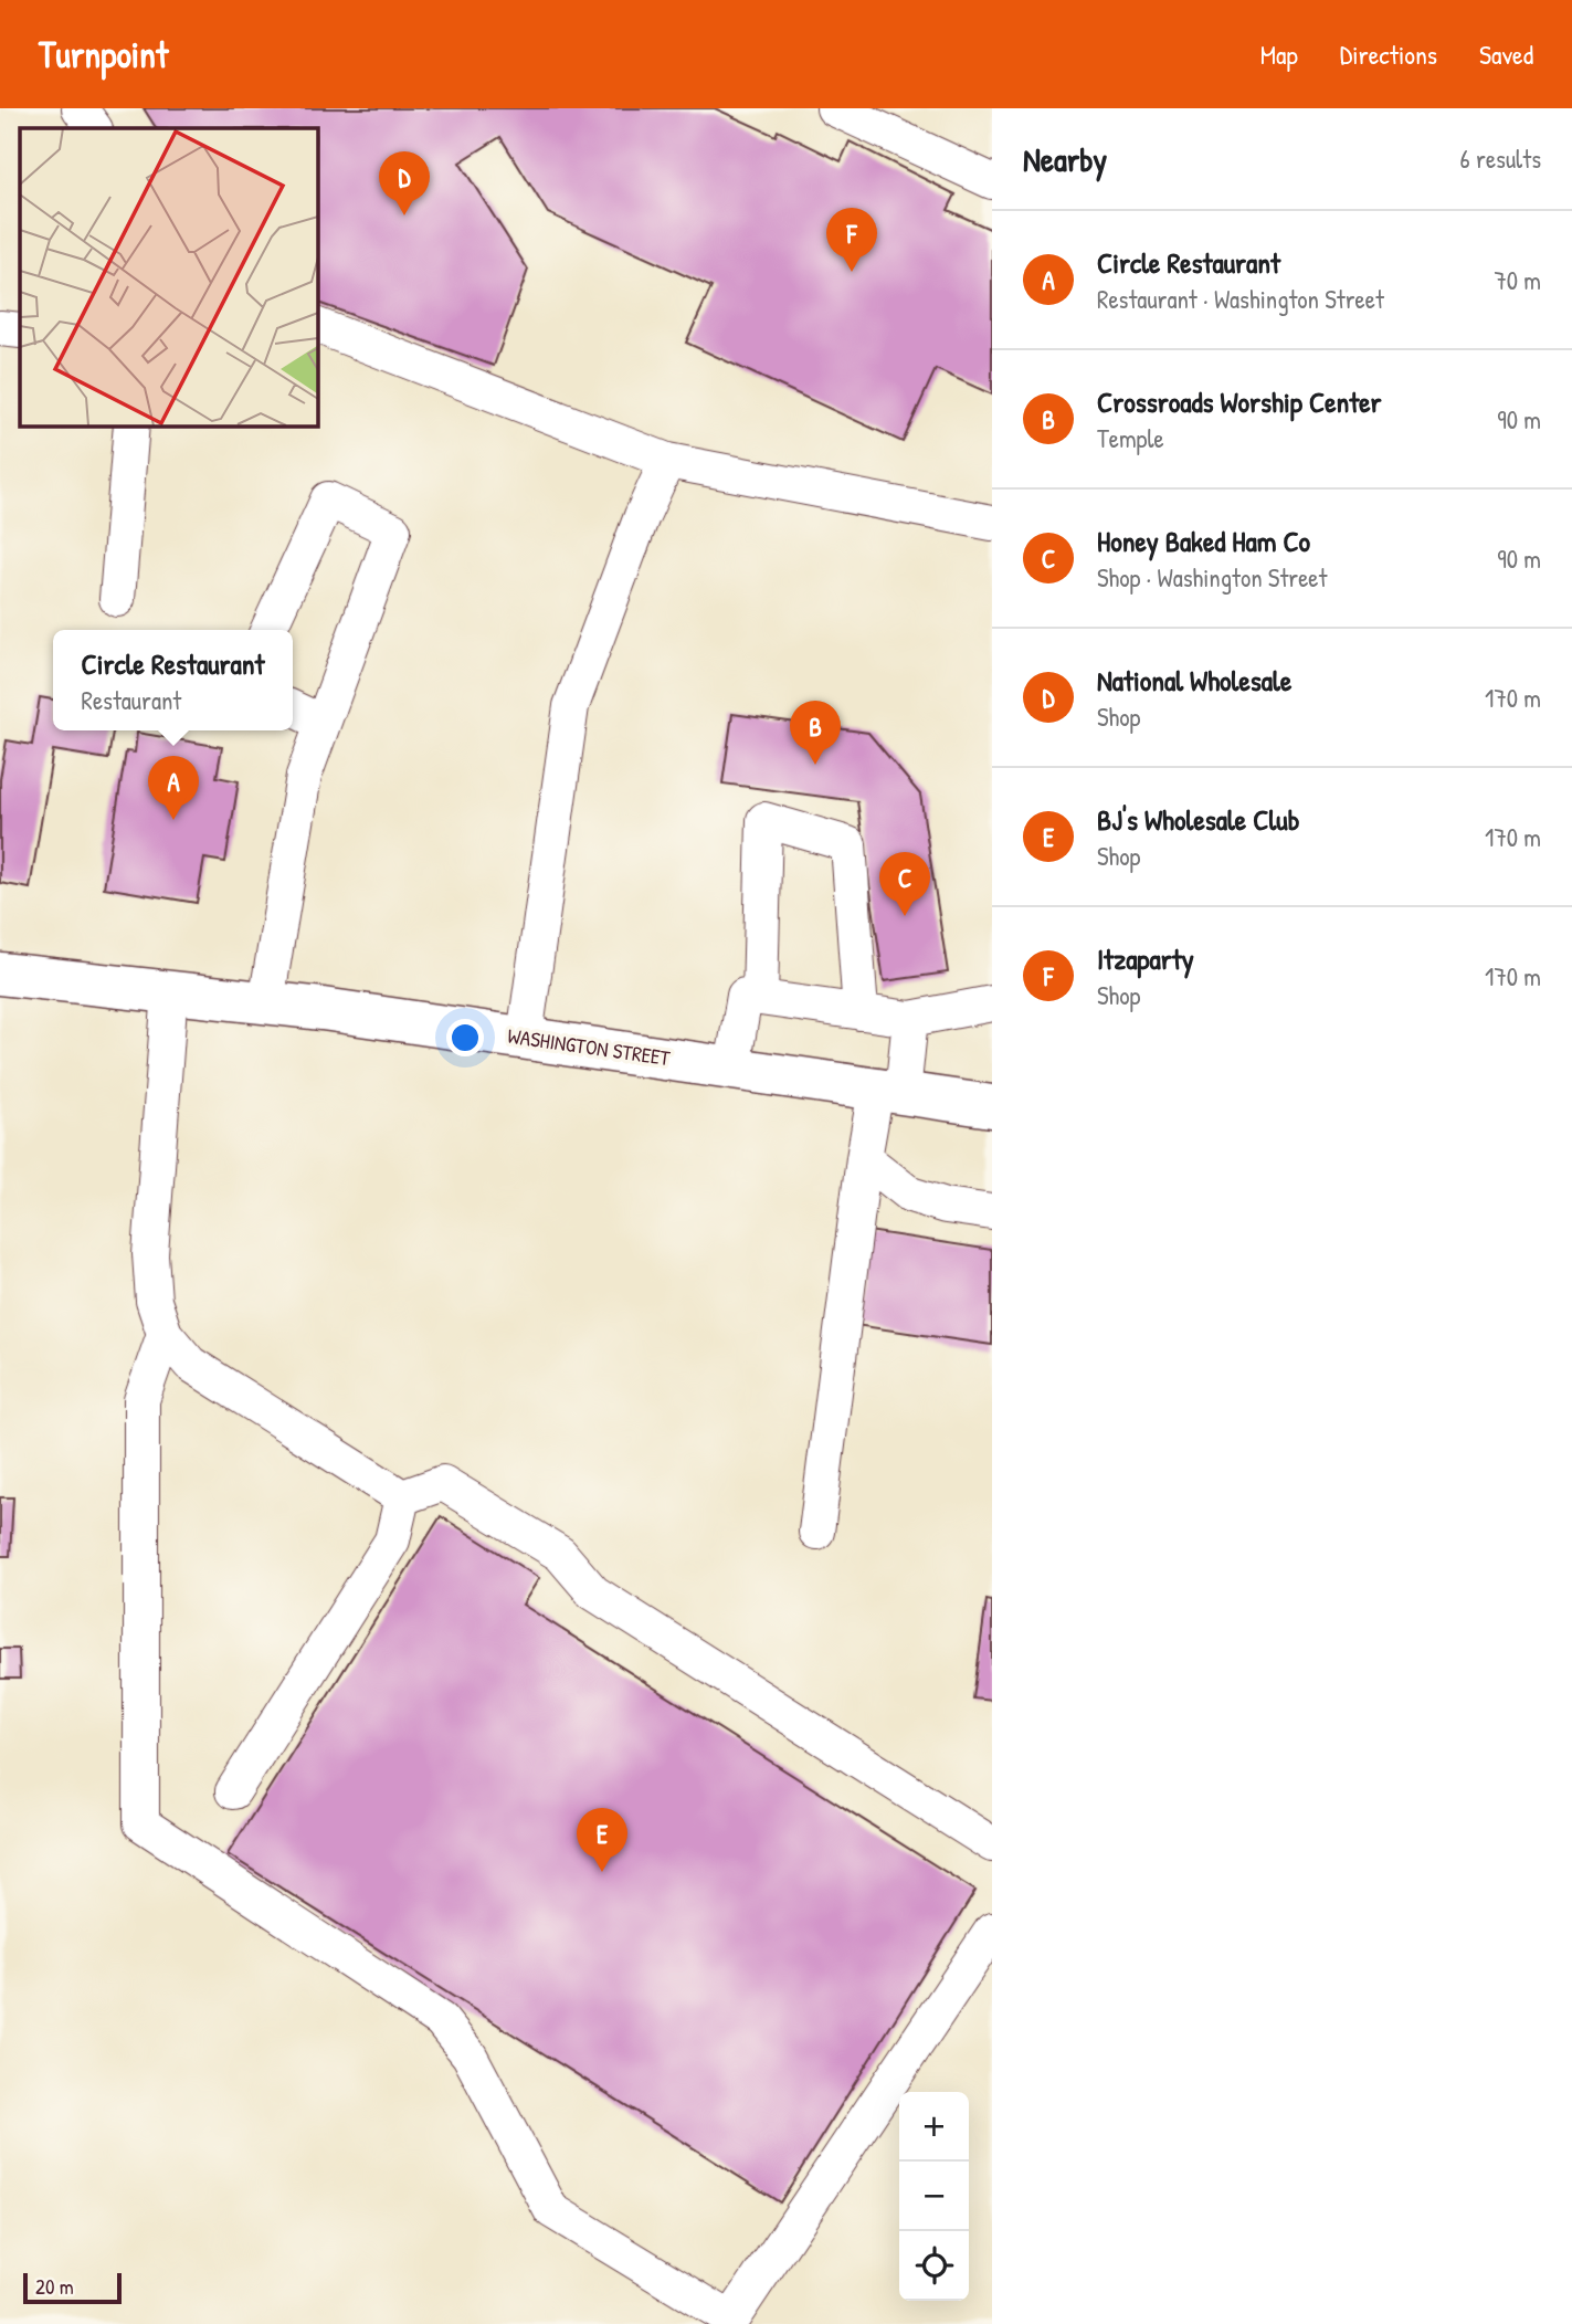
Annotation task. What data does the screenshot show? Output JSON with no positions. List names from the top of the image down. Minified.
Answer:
{"streets":{"main road":["WASHINGTON STREET"]},"scale_bar":"20 m","page":{"header":"Turnpoint","nav":["Map","Directions","Saved"],"heading":["Nearby","6 results"],"pins":["D","F","B","A","C","E"],"list":[{"mark":"A","name":"Circle Restaurant","note":"Restaurant · Washington Street","value":"70 m"},{"mark":"B","name":"Crossroads Worship Center","note":"Temple","value":"90 m"},{"mark":"C","name":"Honey Baked Ham Co","note":"Shop · Washington Street","value":"90 m"},{"mark":"D","name":"National Wholesale","note":"Shop","value":"170 m"},{"mark":"E","name":"BJ's Wholesale Club","note":"Shop","value":"170 m"},{"mark":"F","name":"Itzaparty","note":"Shop","value":"170 m"}],"popup":["Circle Restaurant","Restaurant"],"map_buttons":["+","−"],"scale":"20 m"}}
